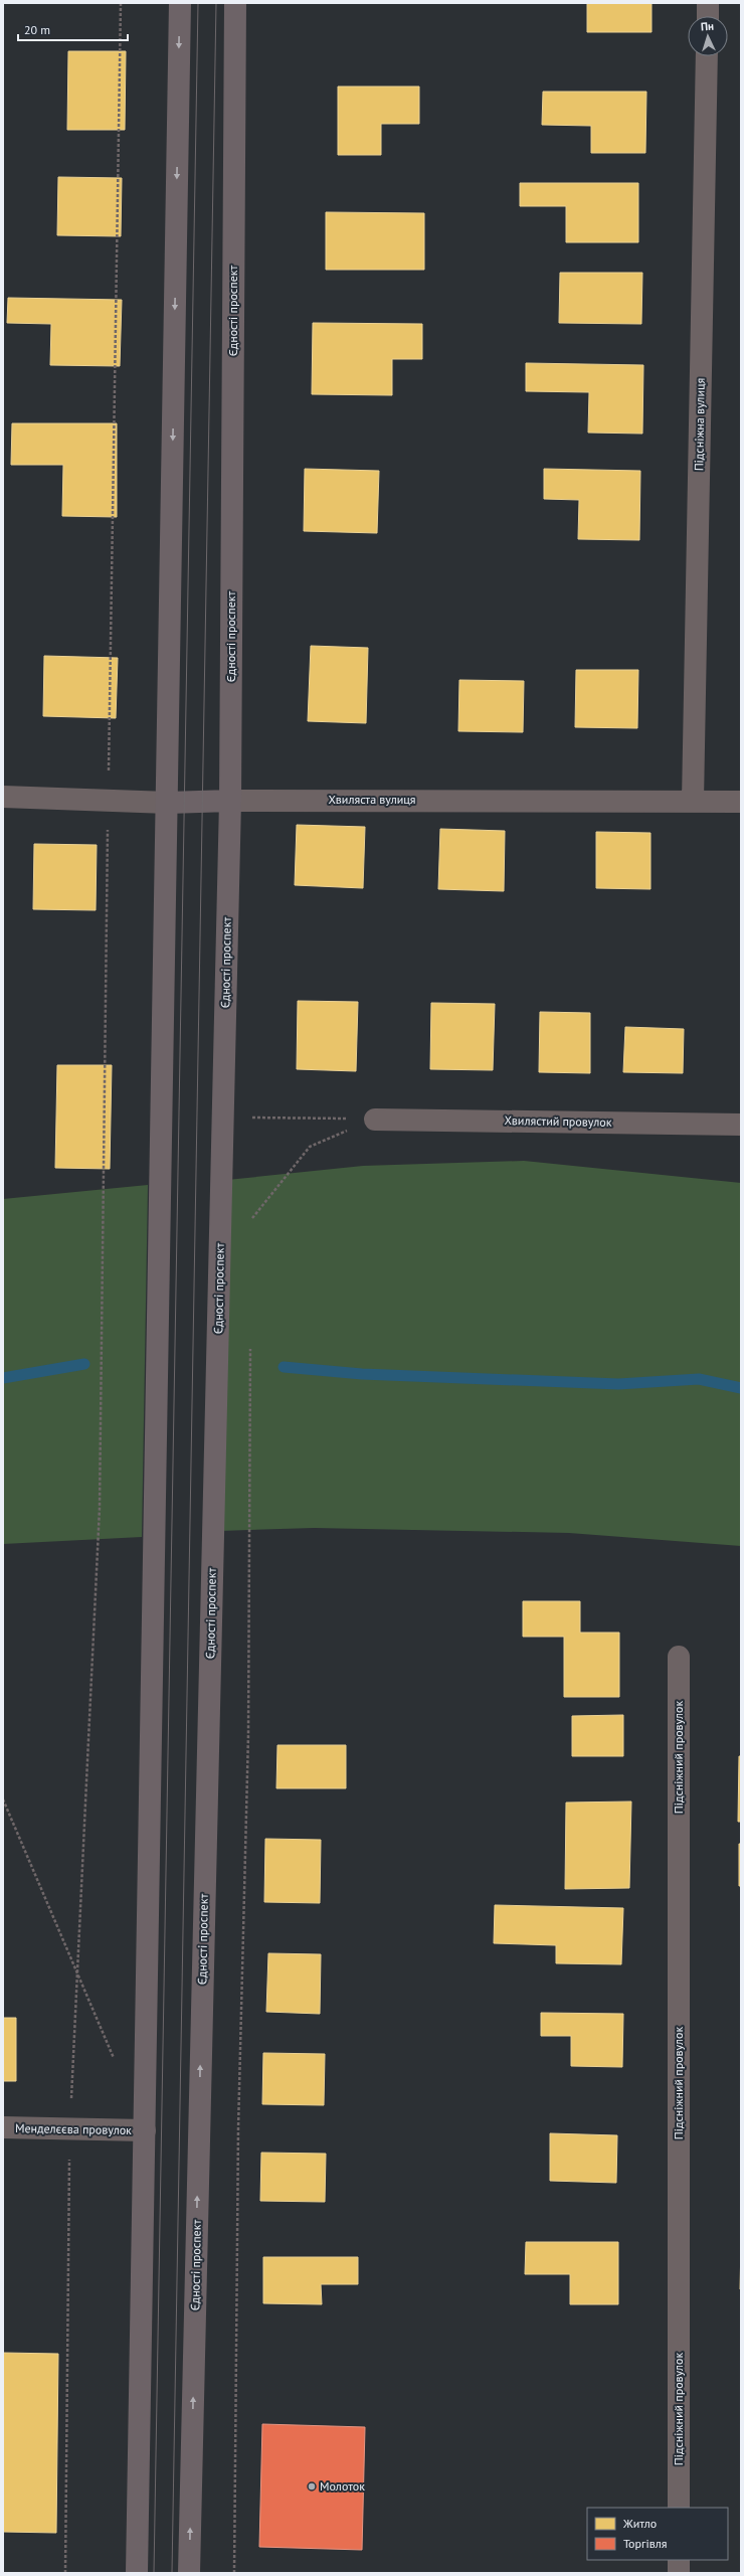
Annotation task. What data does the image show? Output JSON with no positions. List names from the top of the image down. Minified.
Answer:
{"streets":{"main road":["Єдності проспект","Хвиляста вулиця"],"street":["Підсніжна вулиця","Хвилястий провулок","Підсніжний провулок","Менделєєва провулок"]},"crossings":[["Єдності проспект","Хвиляста вулиця"],["Підсніжна вулиця","Хвиляста вулиця"]],"places":["Молоток"],"legend":["Житло","Торгівля"],"scale_bar":"20 m","north":"top"}
